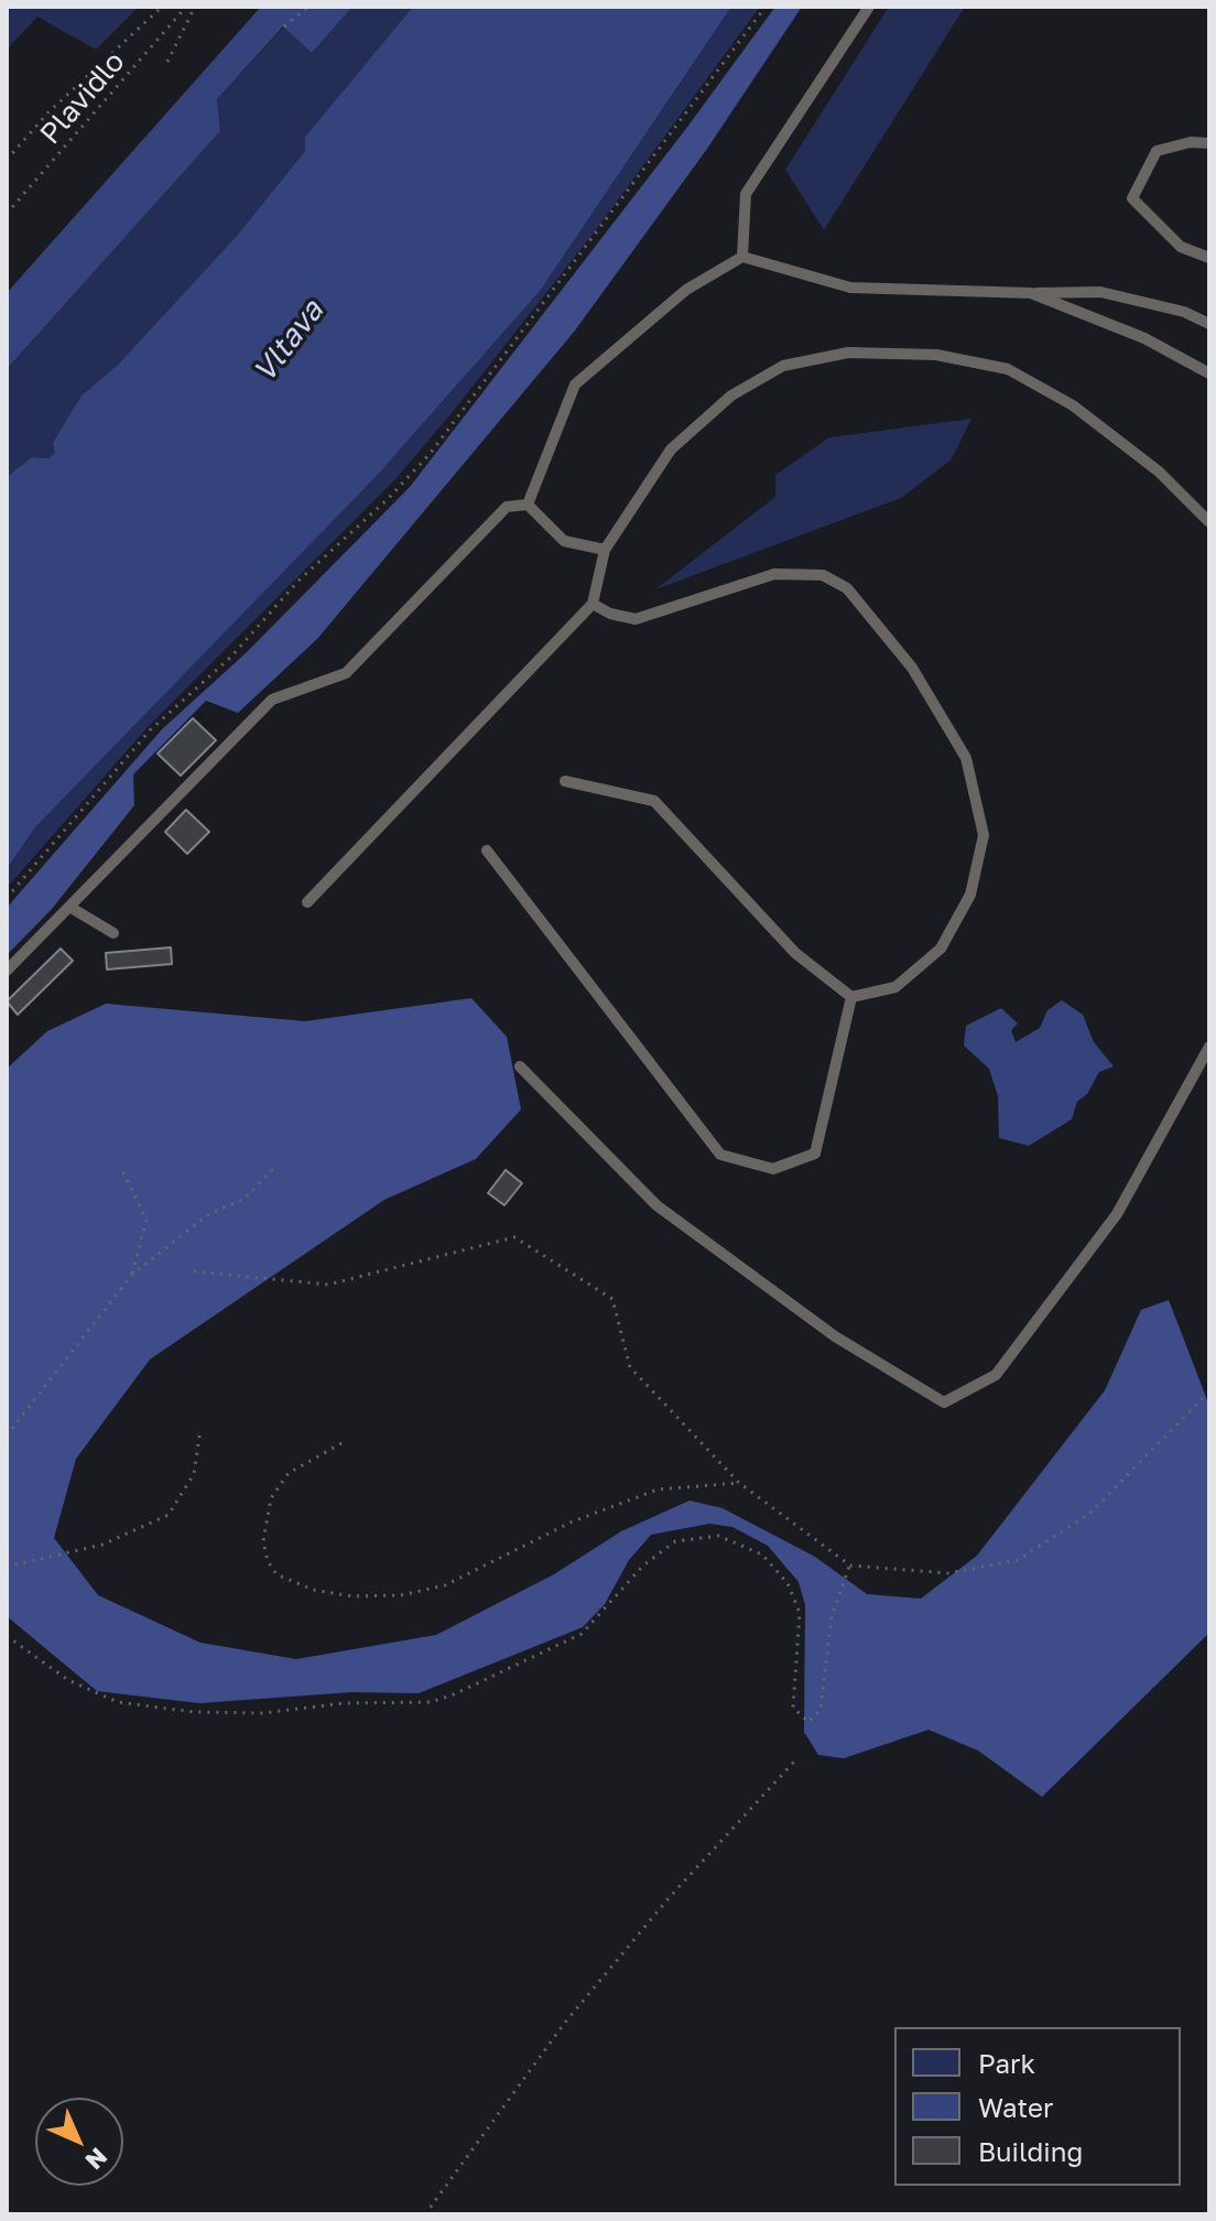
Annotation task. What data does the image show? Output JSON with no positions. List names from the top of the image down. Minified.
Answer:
{"streets":{"path":["Plavidlo"]},"water":["Vltava"],"legend":["Park","Water","Building"],"north":"bottom right"}
